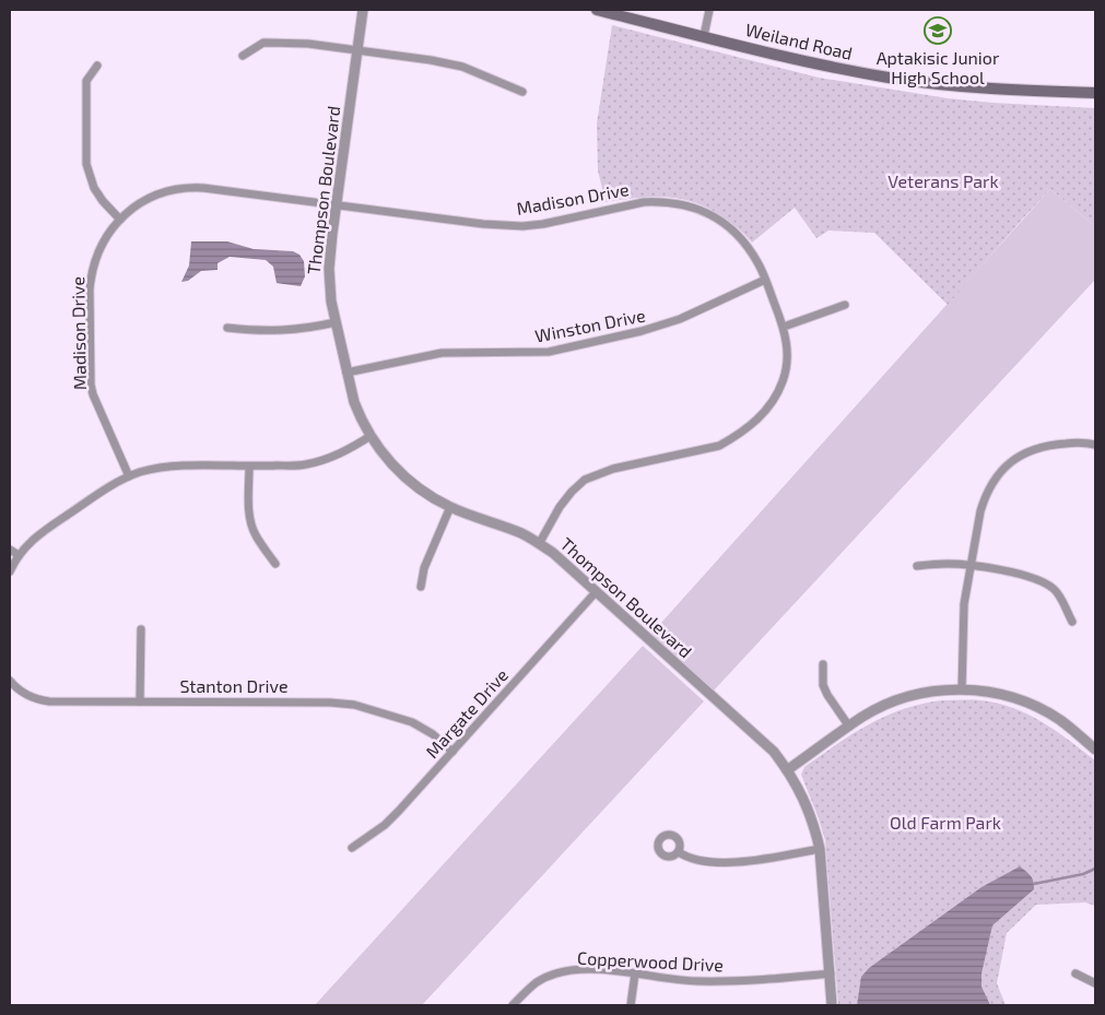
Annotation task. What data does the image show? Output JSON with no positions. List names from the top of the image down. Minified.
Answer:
{"streets":{"main road":["Weiland Road"],"street":["Thompson Boulevard","Madison Drive","Winston Drive","Stanton Drive","Margate Drive","Copperwood Drive"]},"crossings":[["Thompson Boulevard","Madison Drive"],["Thompson Boulevard","Winston Drive"],["Thompson Boulevard","Margate Drive"],["Thompson Boulevard","Copperwood Drive"],["Madison Drive","Winston Drive"],["Stanton Drive","Margate Drive"]],"parks":["Veterans Park","Old Farm Park"],"places":{"school or university":["Aptakisic Junior High School"]}}
